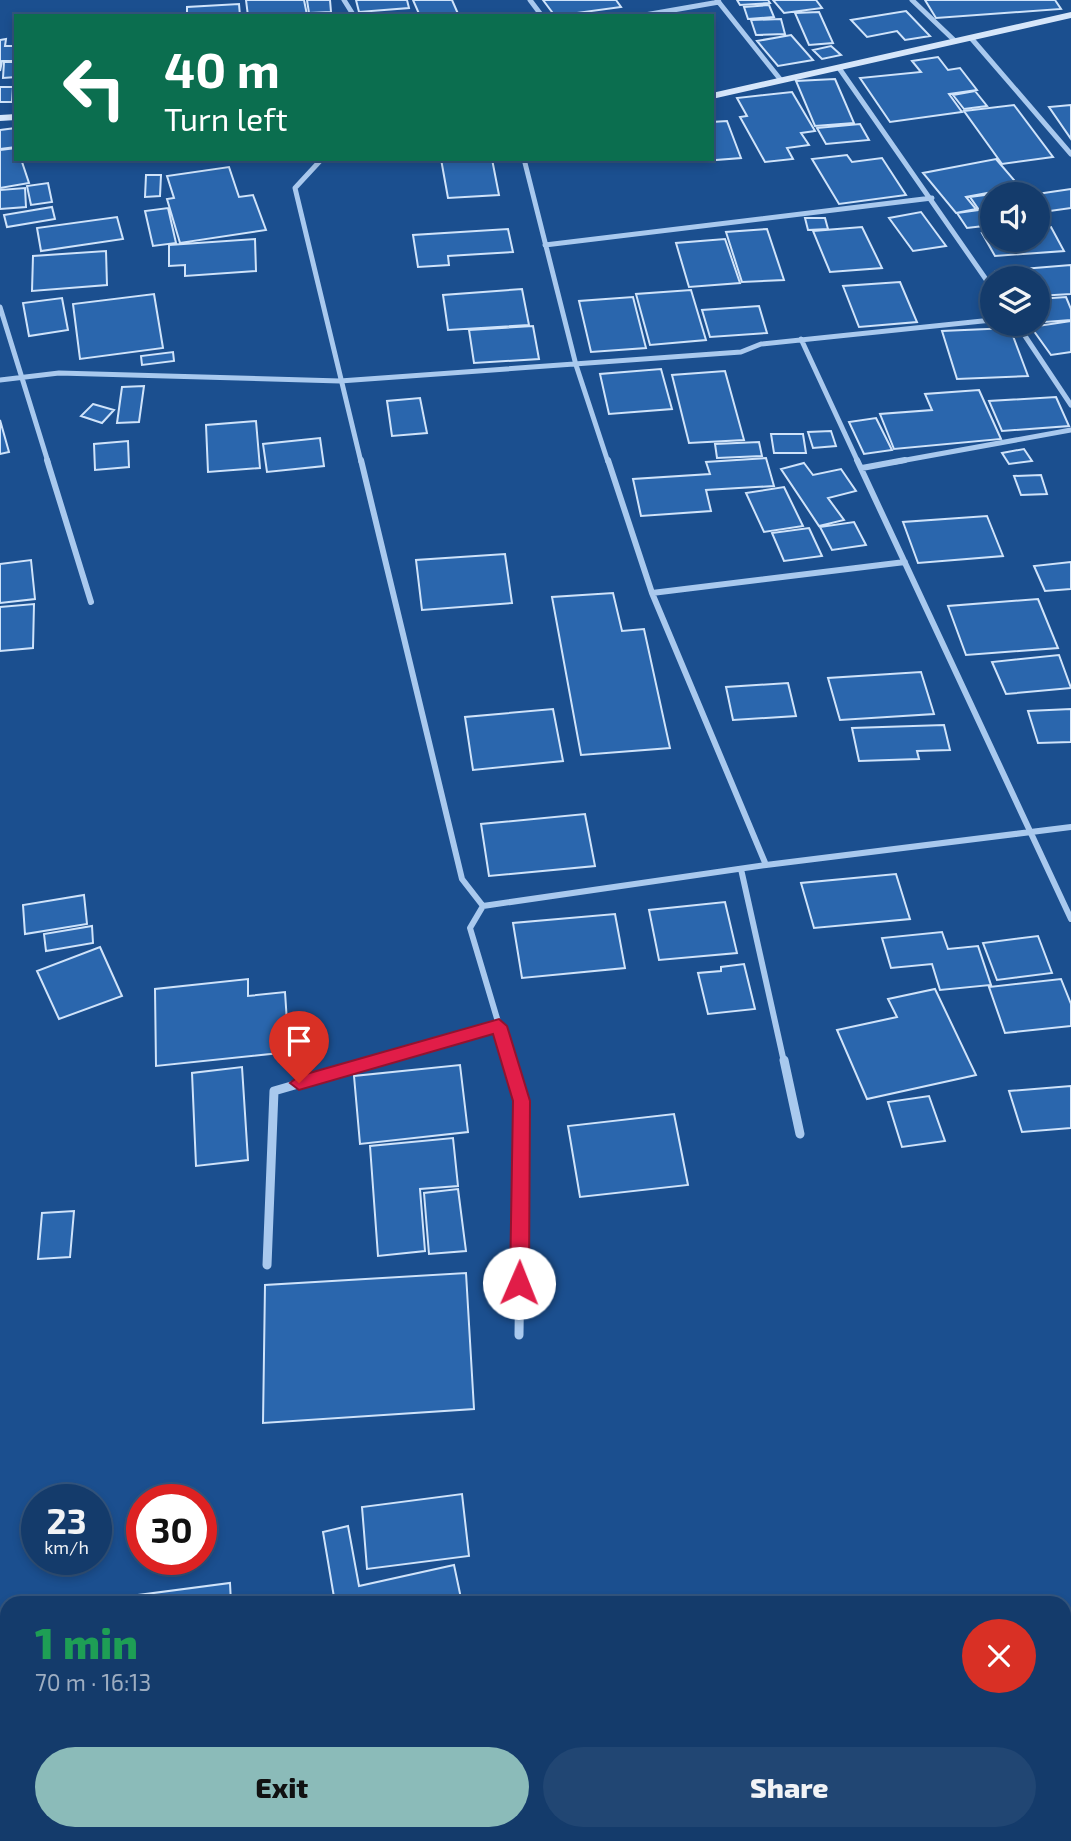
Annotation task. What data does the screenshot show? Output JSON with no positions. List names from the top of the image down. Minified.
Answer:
{"page":{"turn":["40 m","Turn left"],"speed":"23 km/h","limit":"30","heading":["1 min","70 m · 16:13"],"buttons":["Exit","Share"]}}
